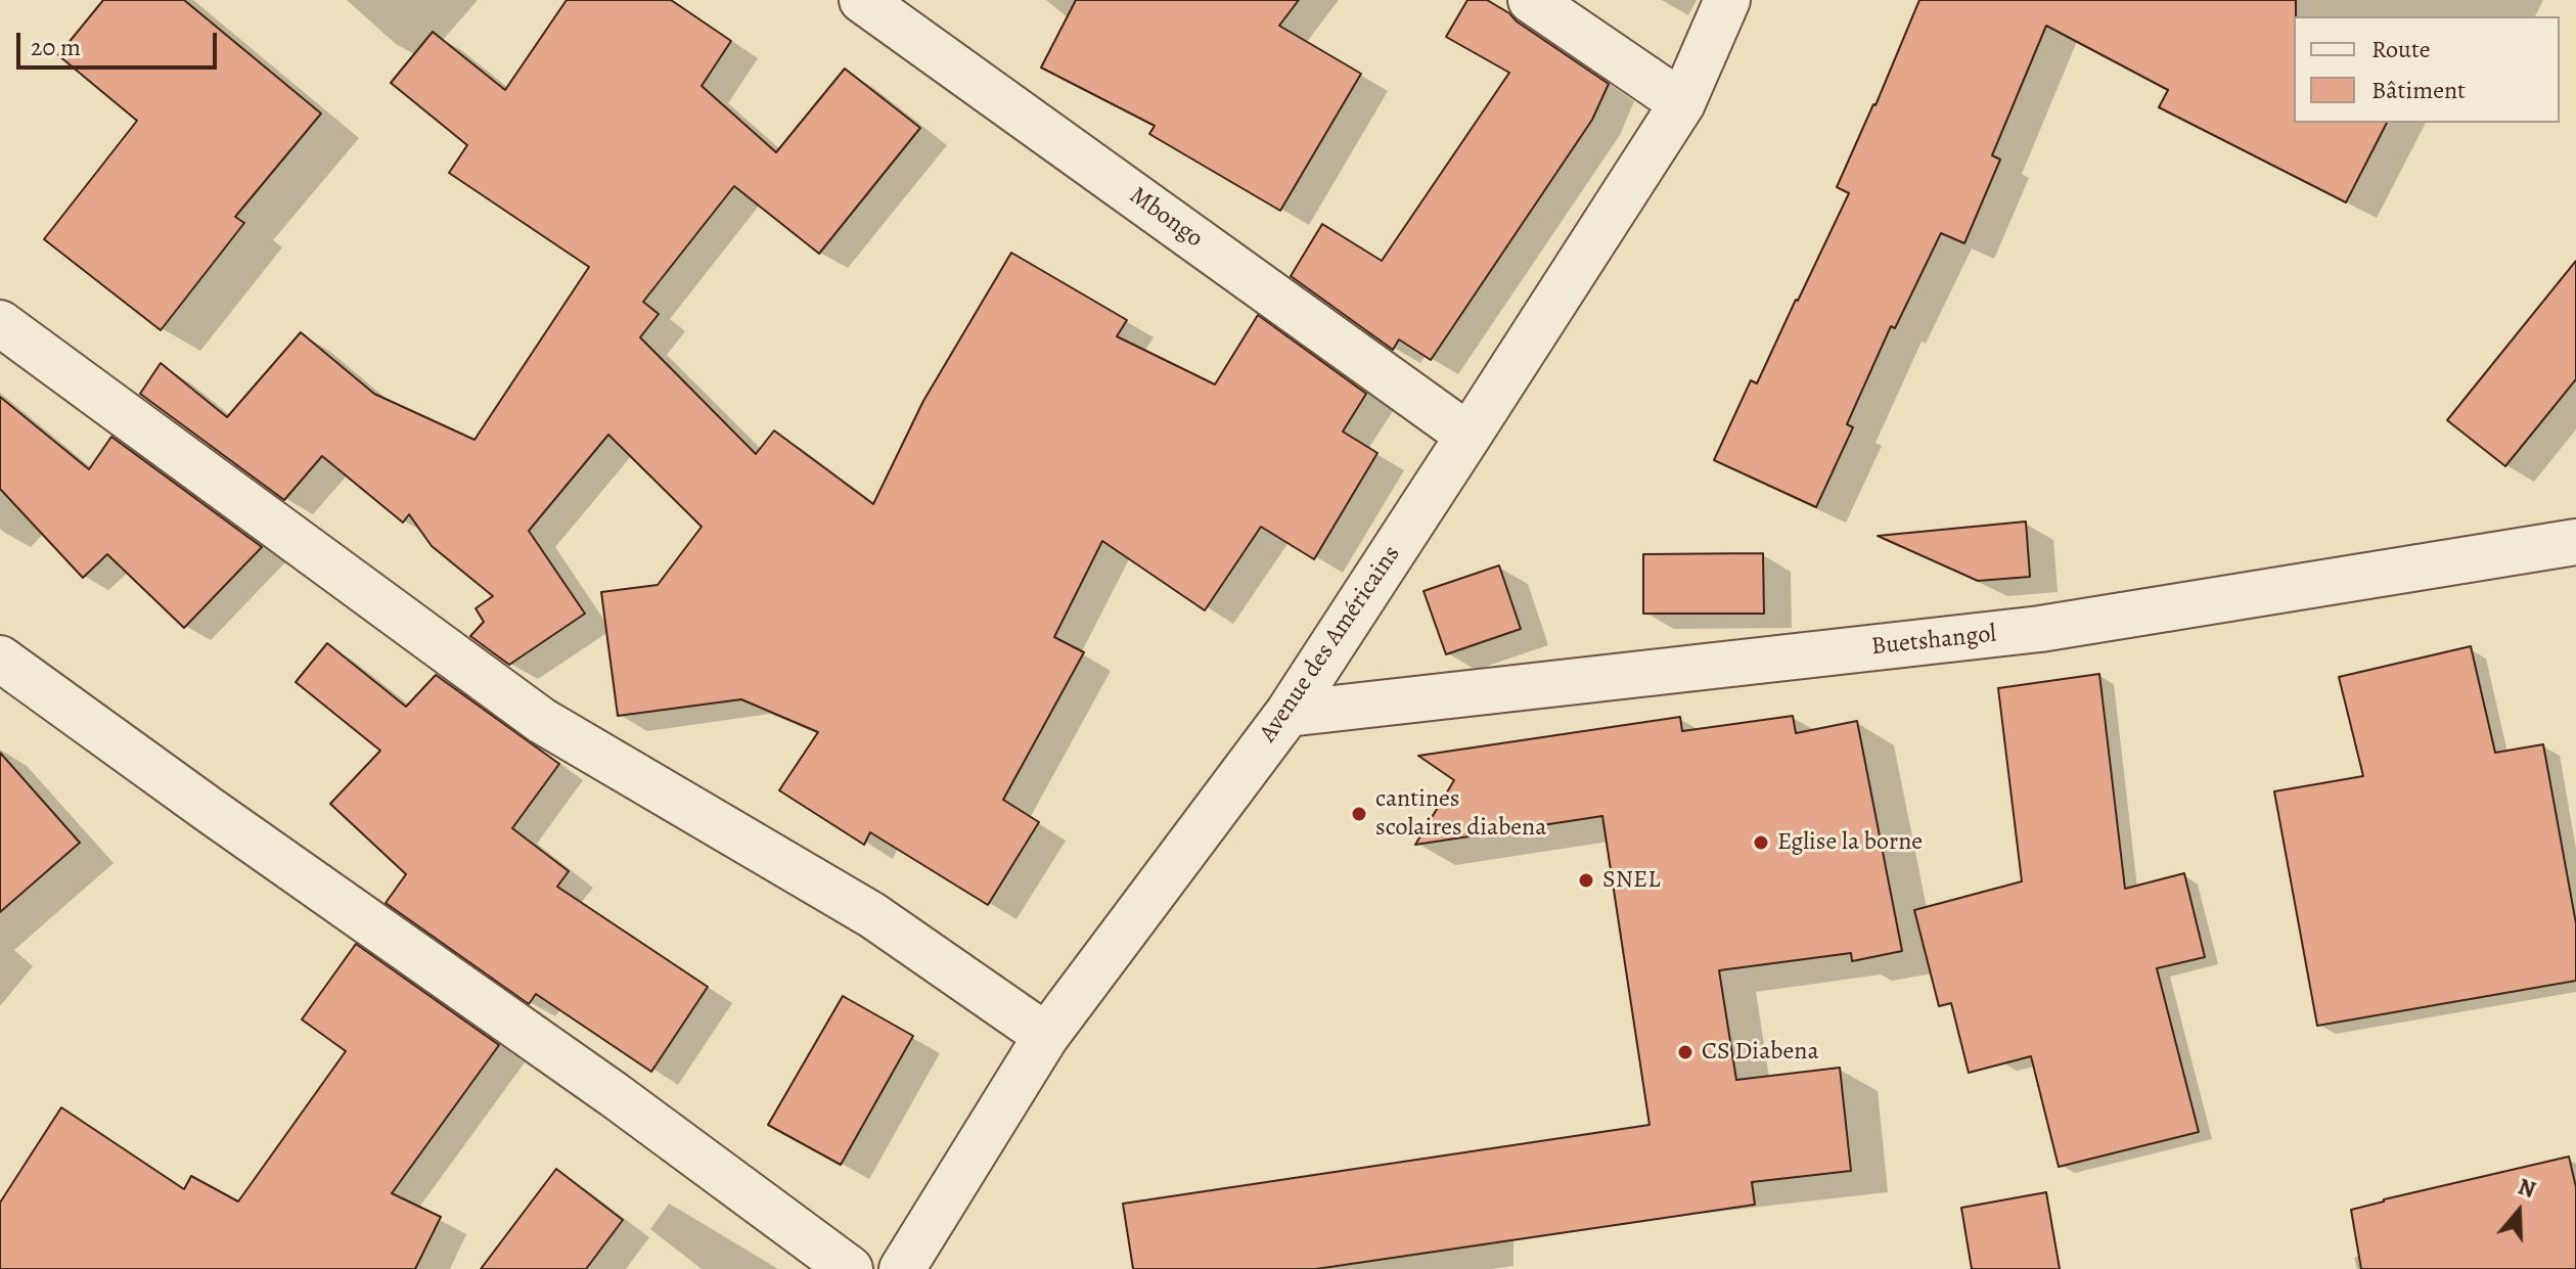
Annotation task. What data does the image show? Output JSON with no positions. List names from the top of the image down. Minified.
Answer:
{"streets":{"street":["Mbongo","Buetshangol","Avenue des Américains"]},"crossings":[["Mbongo","Avenue des Américains"],["Buetshangol","Avenue des Américains"]],"places":["cantines scolaires diabena","Eglise la borne","SNEL","CS Diabena"],"legend":["Route","Bâtiment"],"scale_bar":"20 m","north":"top"}
